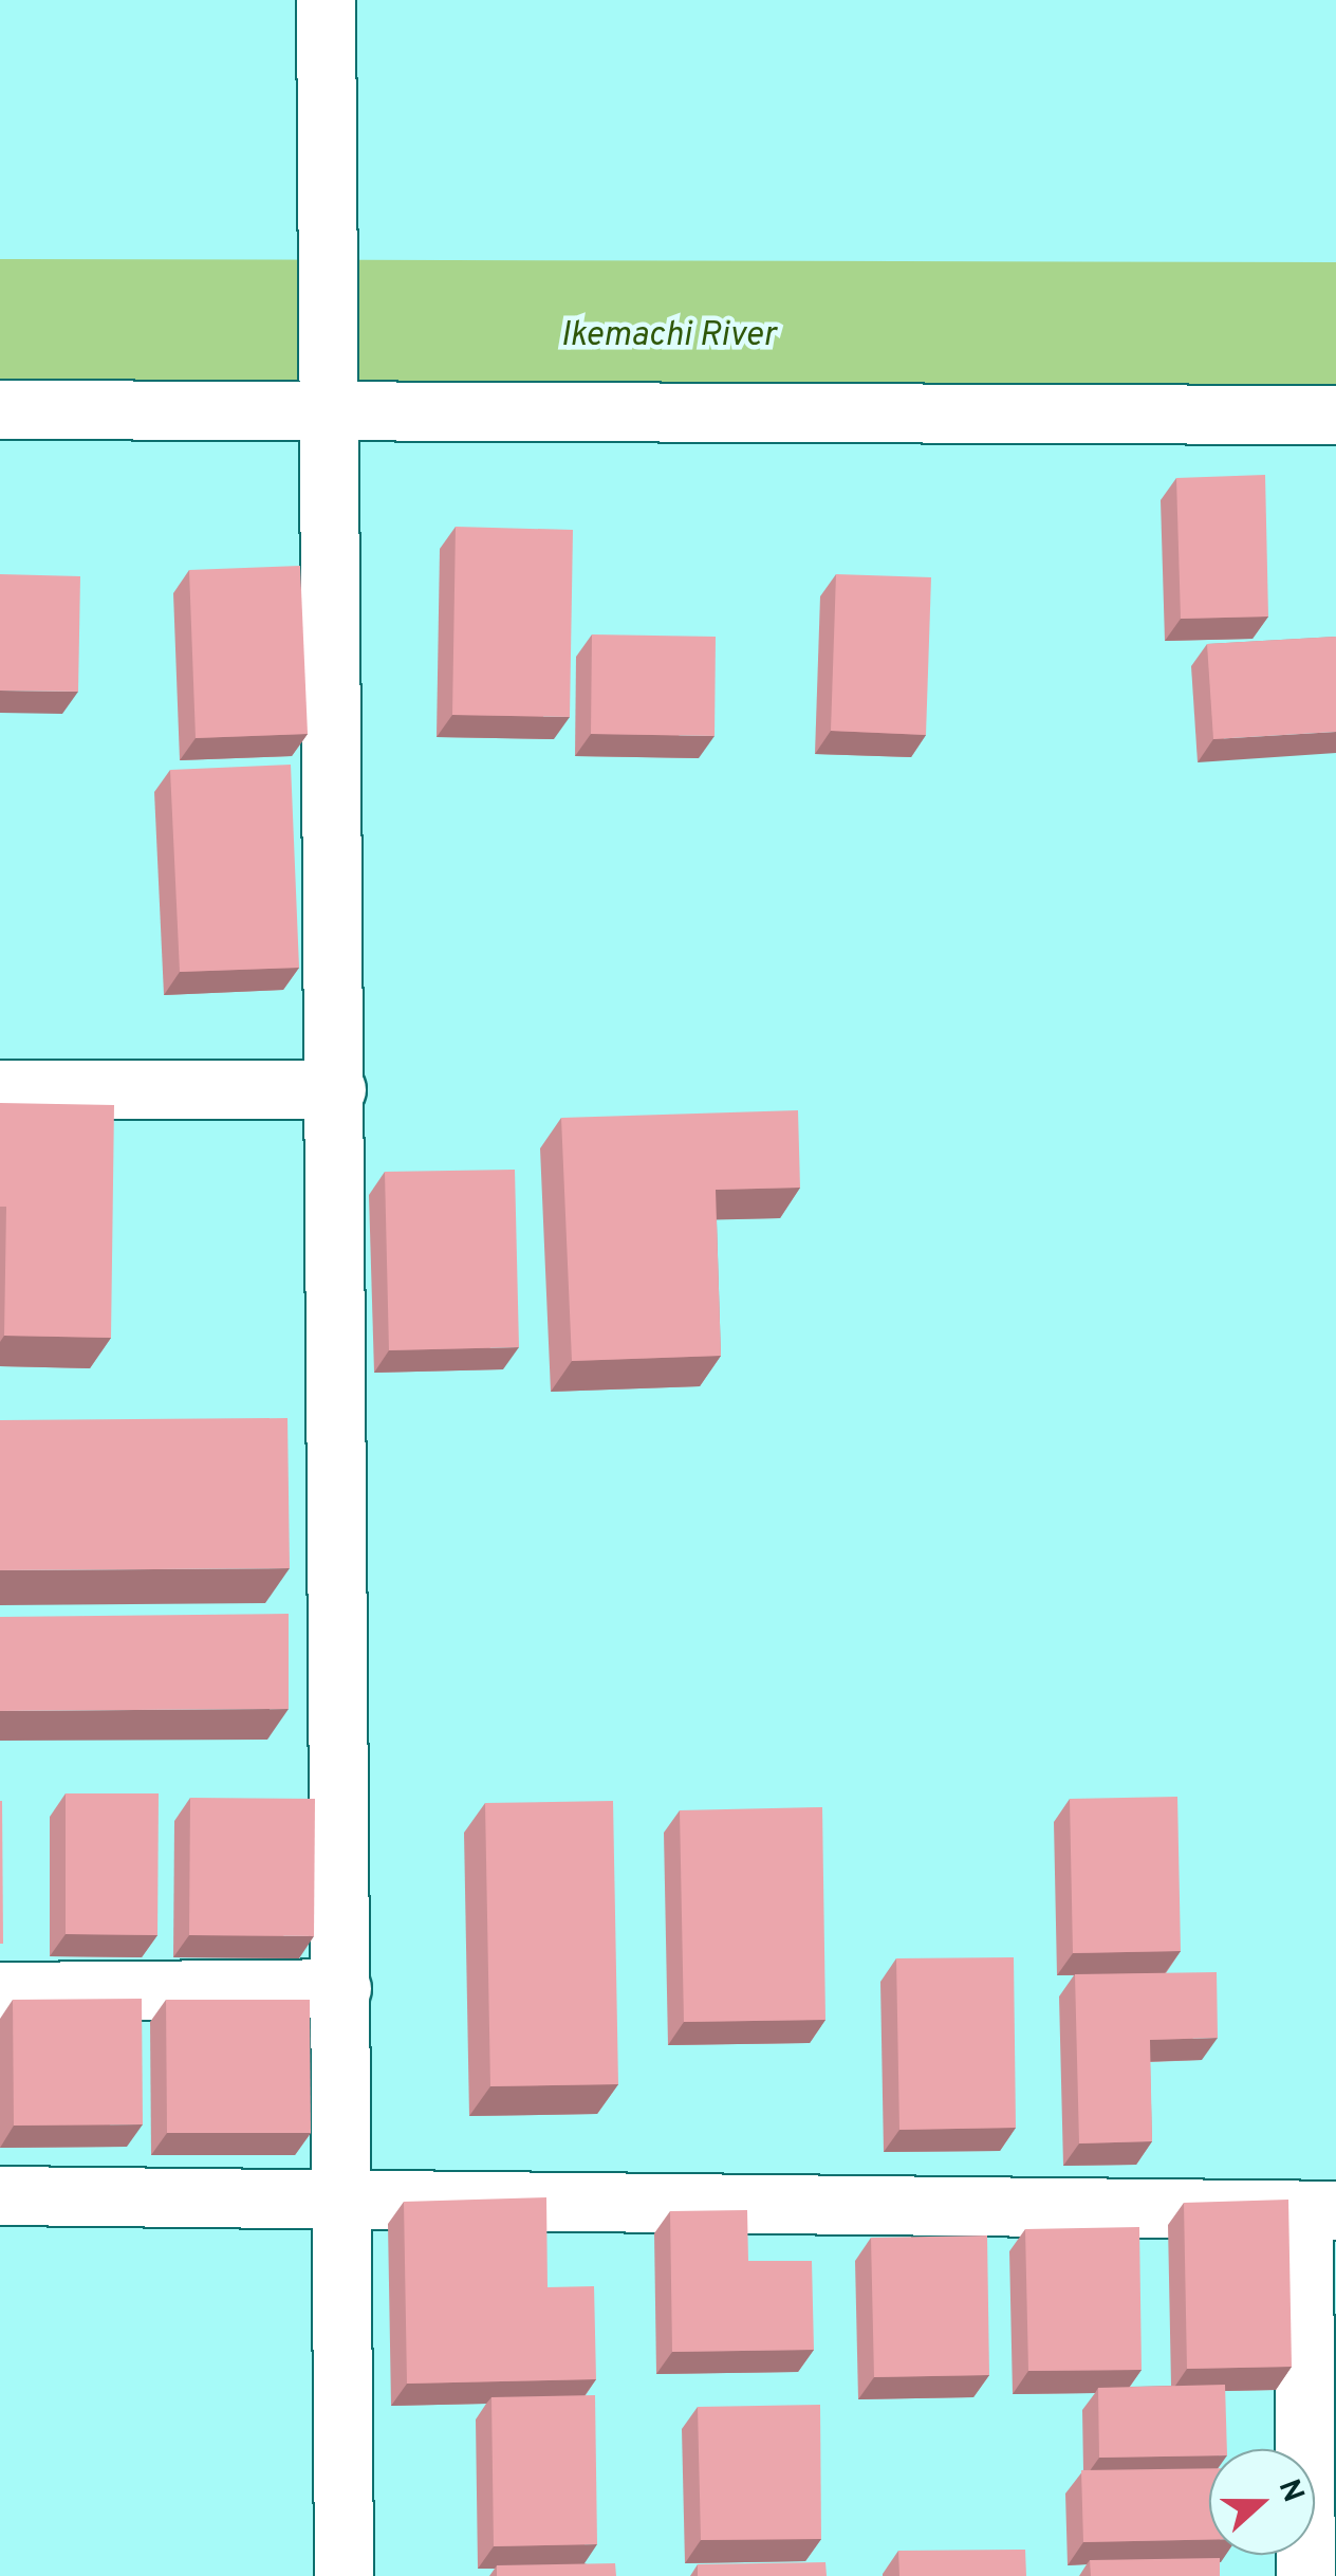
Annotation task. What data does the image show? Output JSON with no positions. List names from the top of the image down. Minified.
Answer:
{"water":["Ikemachi River"],"north":"right"}
